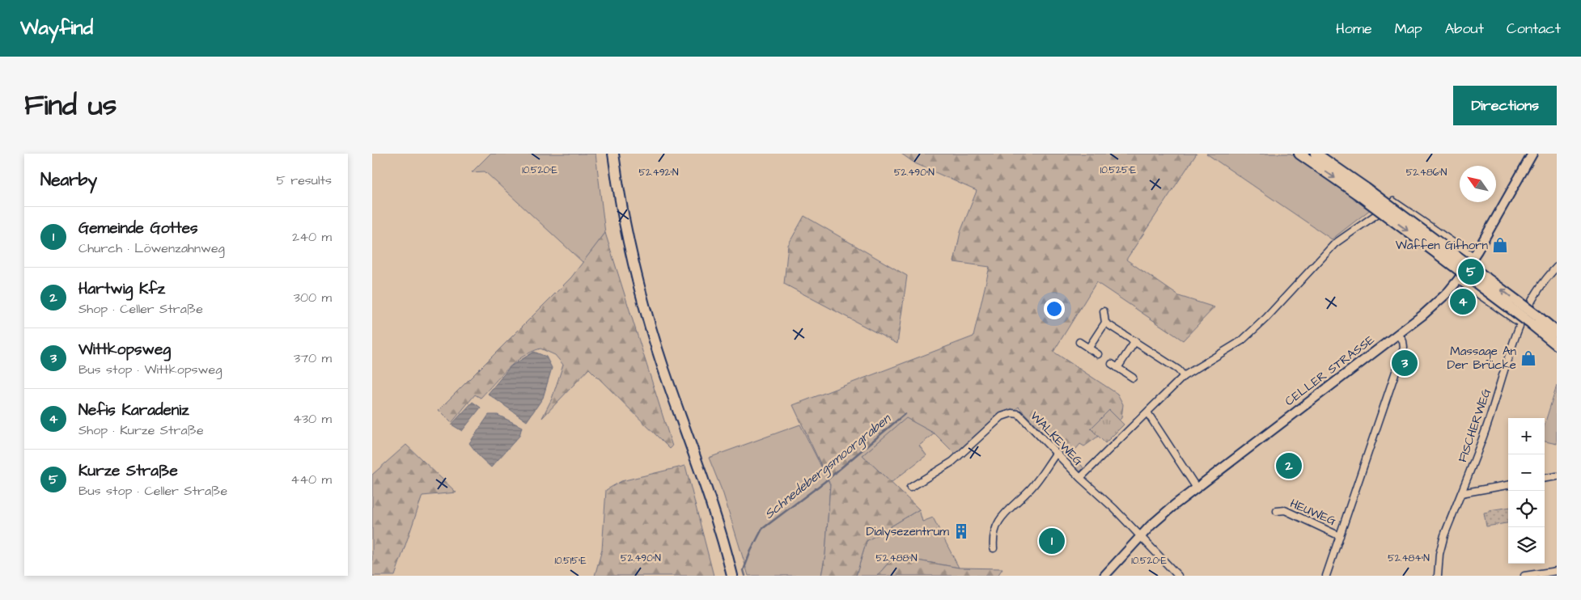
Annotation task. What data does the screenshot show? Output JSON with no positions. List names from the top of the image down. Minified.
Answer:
{"streets":{"street":["CELLER STRASSE","FISCHERWEG","WALKEWEG","HEUWEG"]},"crossings":[["CELLER STRASSE","WALKEWEG"]],"water":["Schnedebergsmoorgraben"],"places":{"shop":["Waffen Gifhorn","Massage An Der Brücke"],"building":["Dialysezentrum"]},"north":"top left","page":{"header":"Wayfind","nav":["Home","Map","About","Contact"],"title":"Find us","buttons":"Directions","heading":["Nearby","5 results"],"list":[{"mark":"1","name":"Gemeinde Gottes","note":"Church · Löwenzahnweg","value":"240 m"},{"mark":"2","name":"Hartwig Kfz","note":"Shop · Celler Straße","value":"300 m"},{"mark":"3","name":"Wittkopsweg","note":"Bus stop · Wittkopsweg","value":"370 m"},{"mark":"4","name":"Nefis Karadeniz","note":"Shop · Kurze Straße","value":"430 m"},{"mark":"5","name":"Kurze Straße","note":"Bus stop · Celler Straße","value":"440 m"}],"pins":["5","4","3","2","1"],"map_buttons":["+","−"]},"coordinates":["10.520°E","10.525°E","52.490°N","52.486°N","52.492°N","52.488°N","52.484°N","10.515°E"]}
